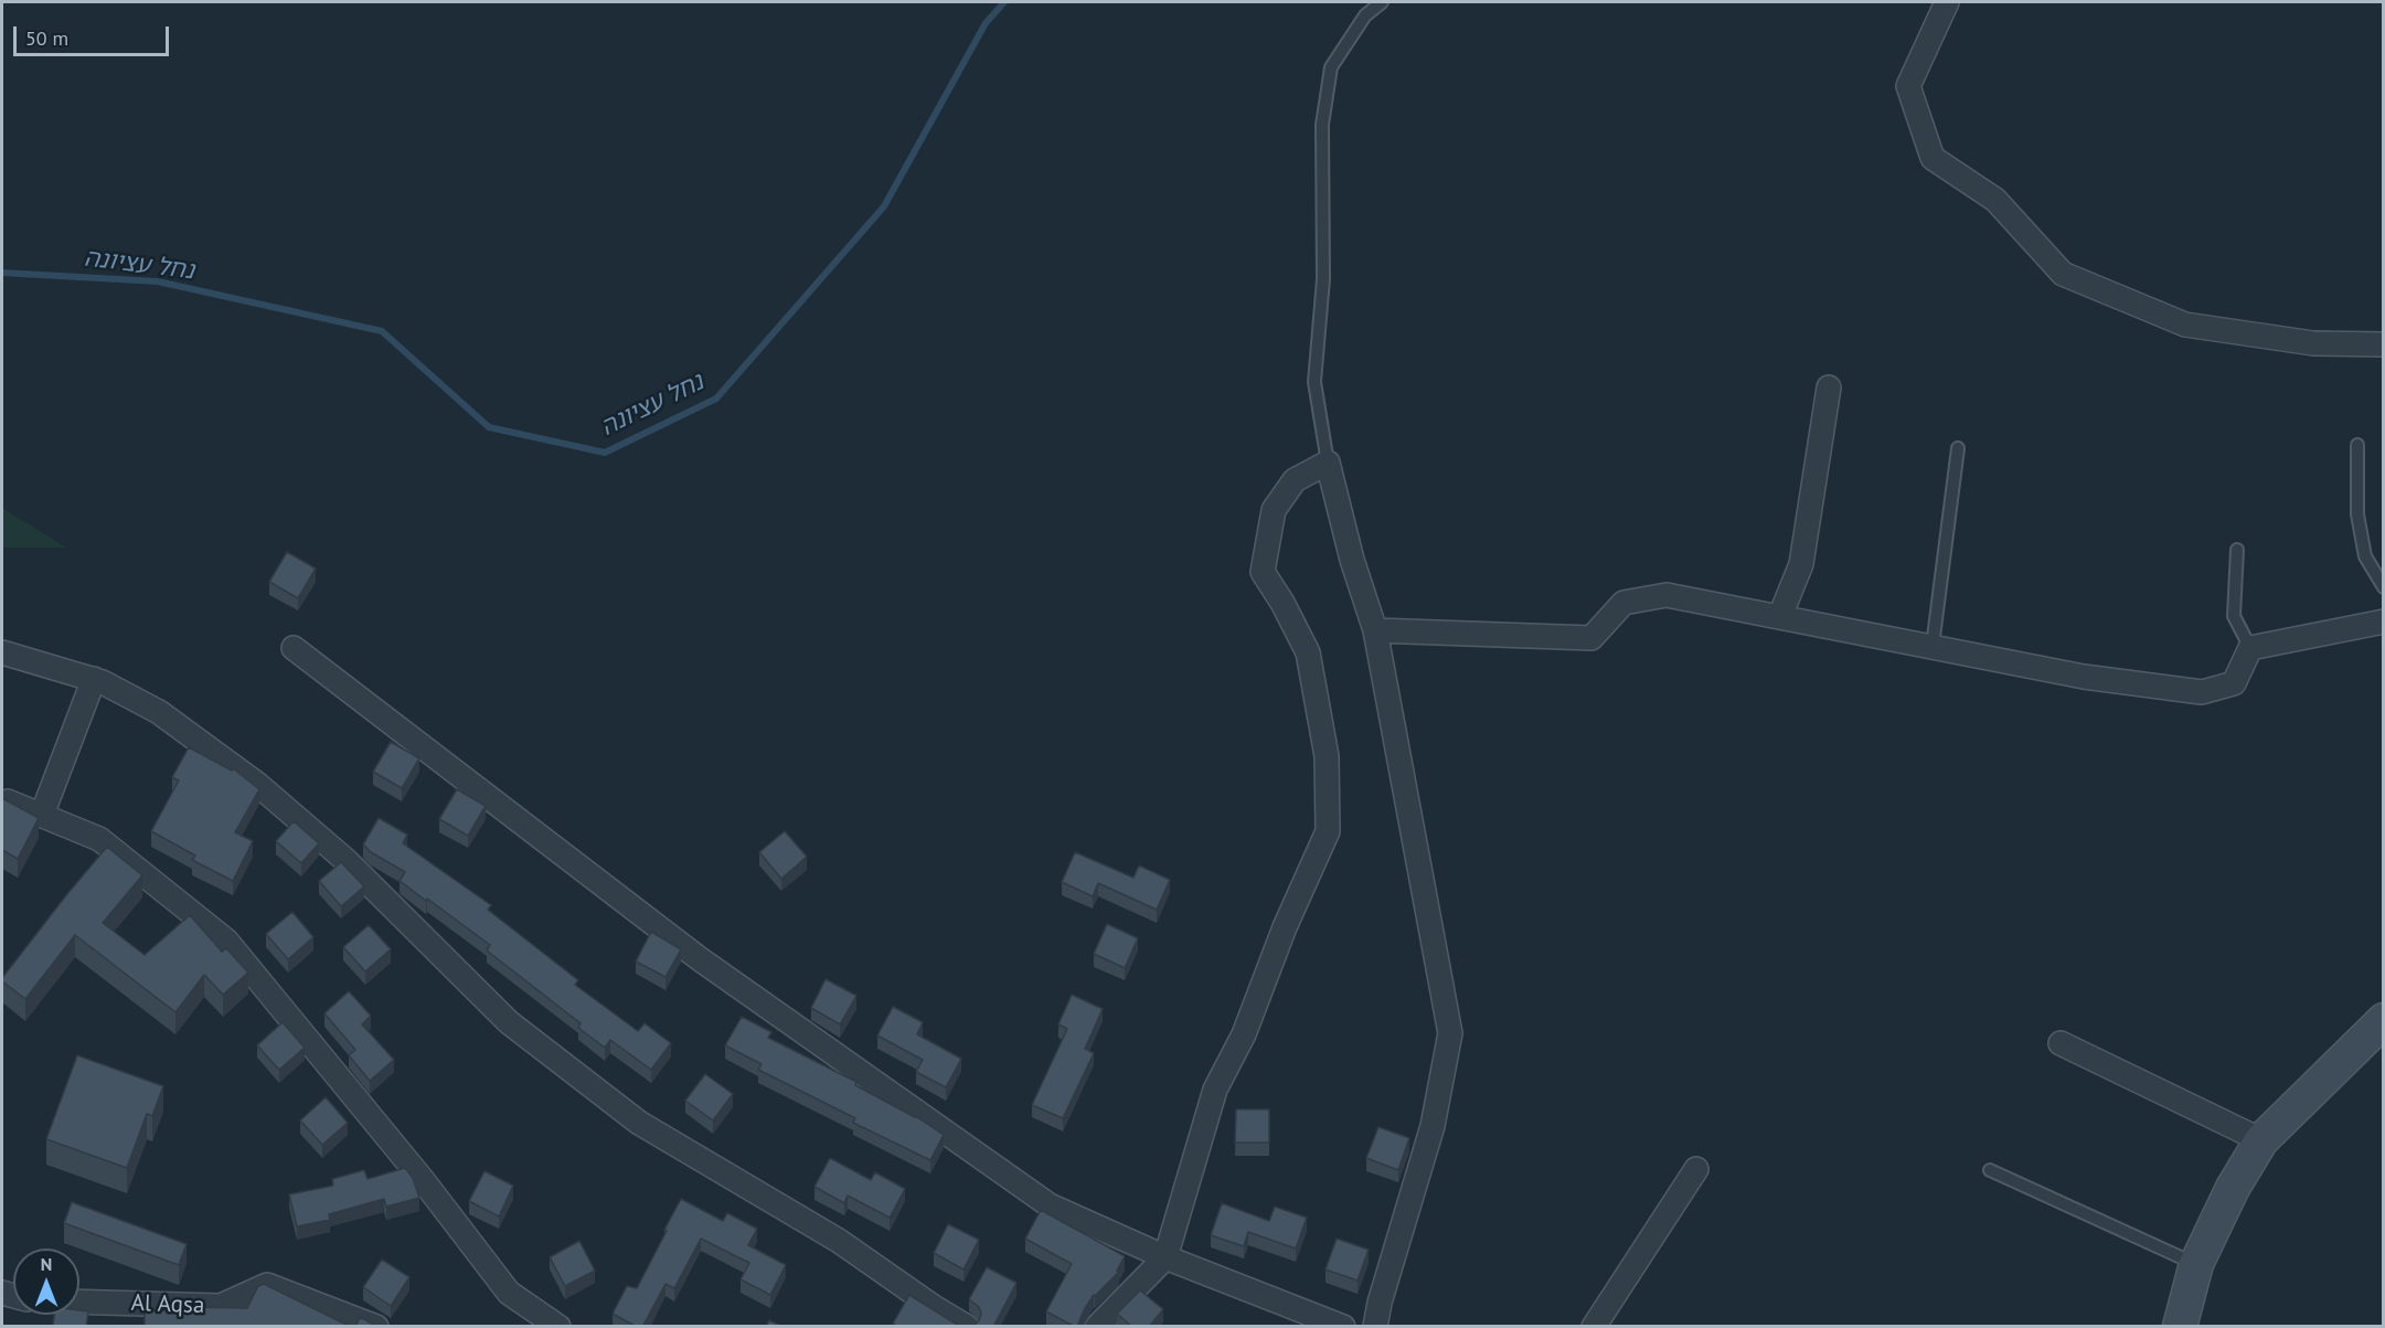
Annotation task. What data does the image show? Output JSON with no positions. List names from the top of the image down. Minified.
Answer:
{"streets":{"street":["Al Aqsa"]},"water":["נחל עציונה"],"scale_bar":"50 m","north":"top"}
